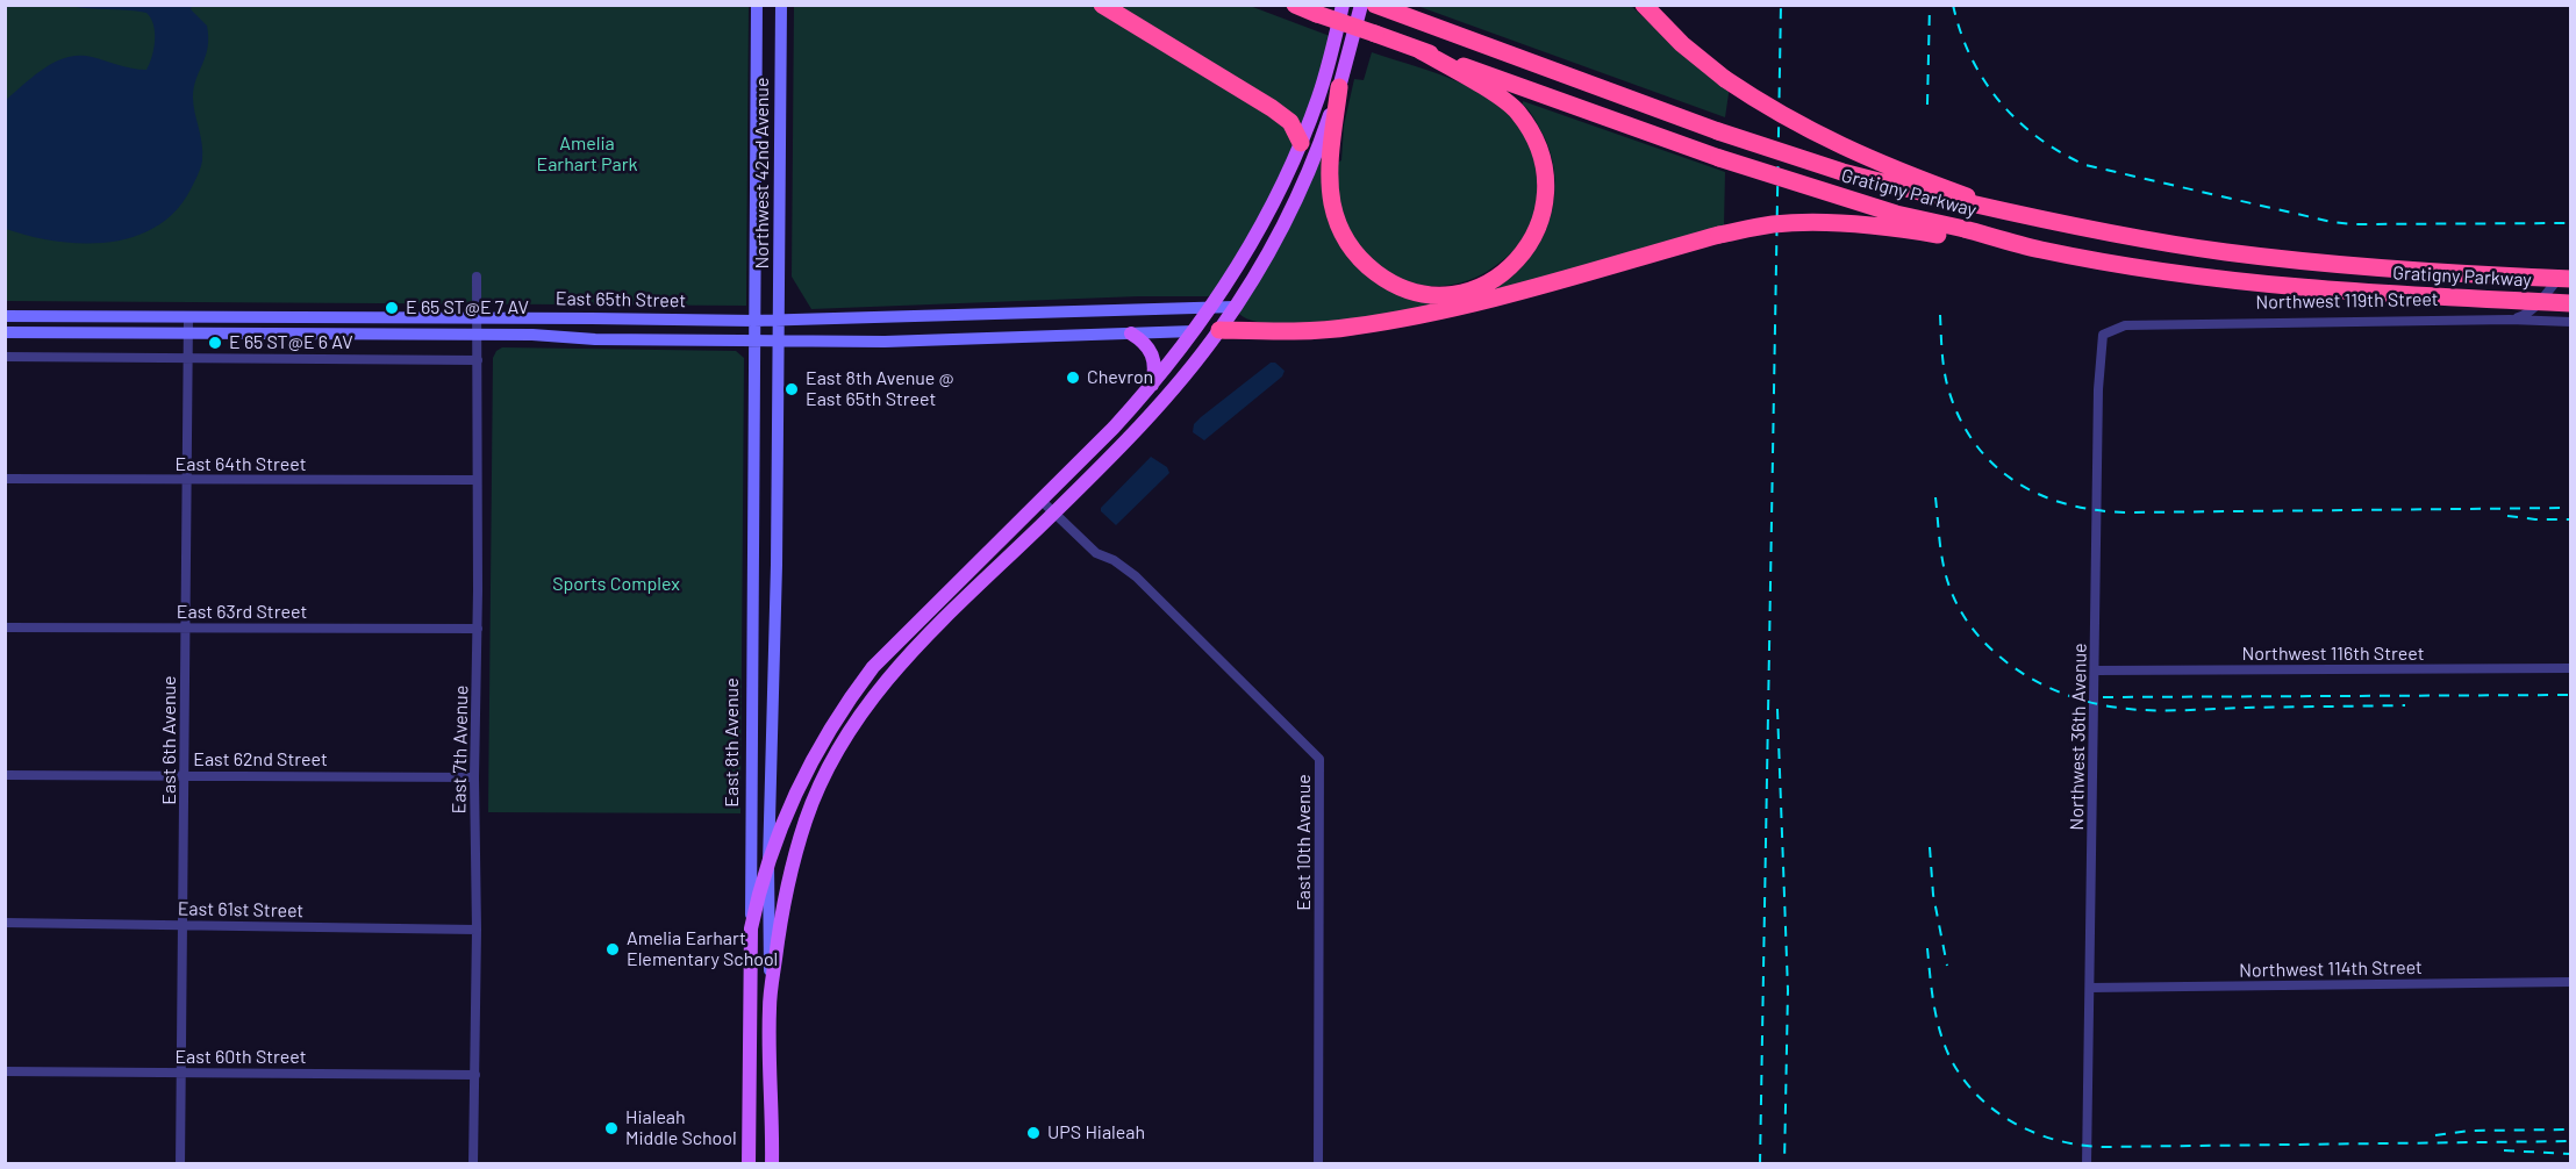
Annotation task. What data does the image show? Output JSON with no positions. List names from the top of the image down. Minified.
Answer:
{"streets":{"highway":["Gratigny Parkway"],"main road":["Northwest 42nd Avenue","East 65th Street","East 8th Avenue"],"street":["Northwest 119th Street","East 64th Street","East 63rd Street","Northwest 116th Street","Northwest 36th Avenue","East 6th Avenue","East 7th Avenue","East 62nd Street","East 10th Avenue","East 61st Street","Northwest 114th Street","East 60th Street"]},"crossings":[["Northwest 42nd Avenue","East 65th Street"],["Northwest 42nd Avenue","East 8th Avenue"],["East 65th Street","East 6th Avenue"],["East 65th Street","East 8th Avenue"],["East 65th Street","East 7th Avenue"],["Northwest 119th Street","Northwest 36th Avenue"],["East 64th Street","East 6th Avenue"],["East 64th Street","East 7th Avenue"],["East 63rd Street","East 6th Avenue"],["East 63rd Street","East 7th Avenue"],["Northwest 116th Street","Northwest 36th Avenue"],["Northwest 36th Avenue","Northwest 114th Street"],["East 6th Avenue","East 62nd Street"],["East 6th Avenue","East 61st Street"],["East 6th Avenue","East 60th Street"],["East 7th Avenue","East 62nd Street"],["East 7th Avenue","East 61st Street"],["East 7th Avenue","East 60th Street"]],"parks":["Amelia Earhart Park","Sports Complex"],"places":["E 65 ST@E 7 AV","E 65 ST@E 6 AV","Chevron","East 8th Avenue @ East 65th Street","Amelia Earhart Elementary School","Hialeah Middle School","UPS Hialeah"]}
